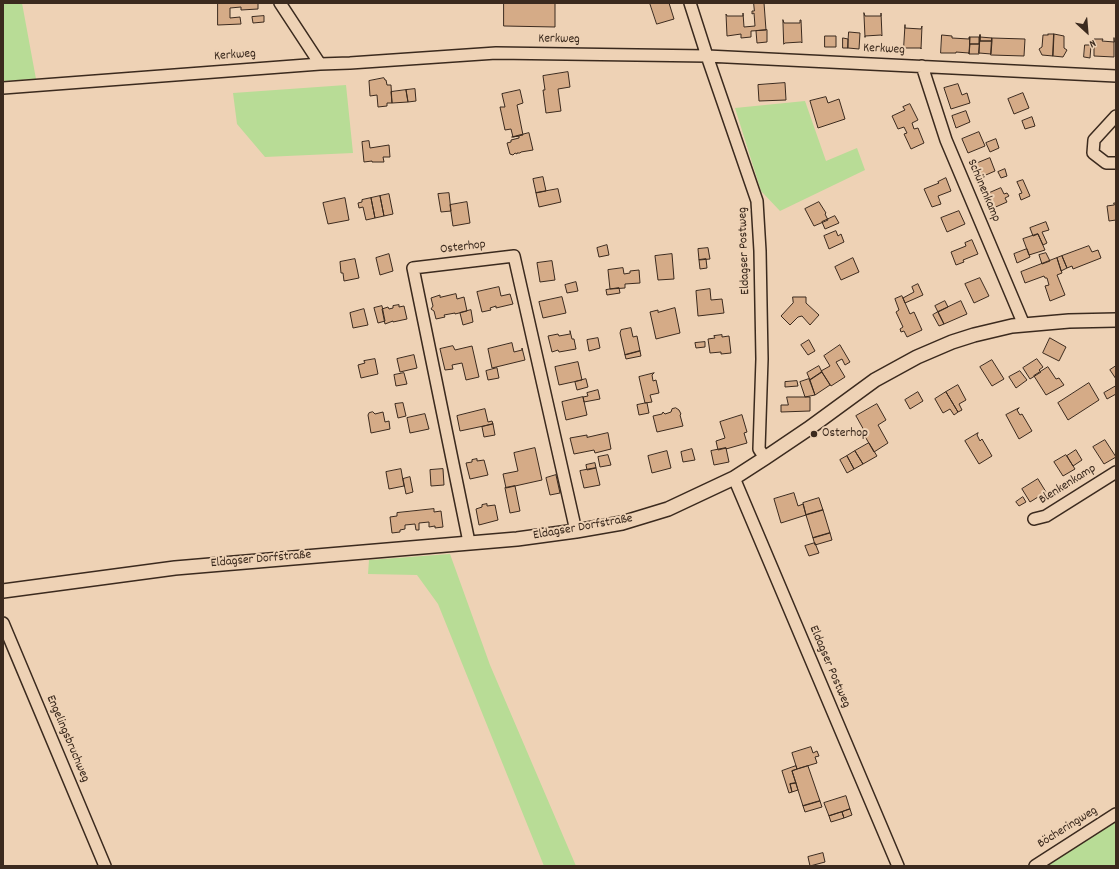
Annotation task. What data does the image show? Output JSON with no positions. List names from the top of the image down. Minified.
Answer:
{"streets":{"street":["Kerkweg","Schünenkamp","Osterhop","Eldagser Postweg","Blenkenkamp","Eldagser Dorfstraße","Engelingsbruchweg","Böcheringweg"]},"crossings":[["Kerkweg","Schünenkamp"],["Kerkweg","Eldagser Postweg"],["Schünenkamp","Eldagser Dorfstraße"],["Osterhop","Eldagser Dorfstraße"],["Eldagser Postweg","Eldagser Dorfstraße"]],"places":["Osterhop"],"north":"bottom right"}
